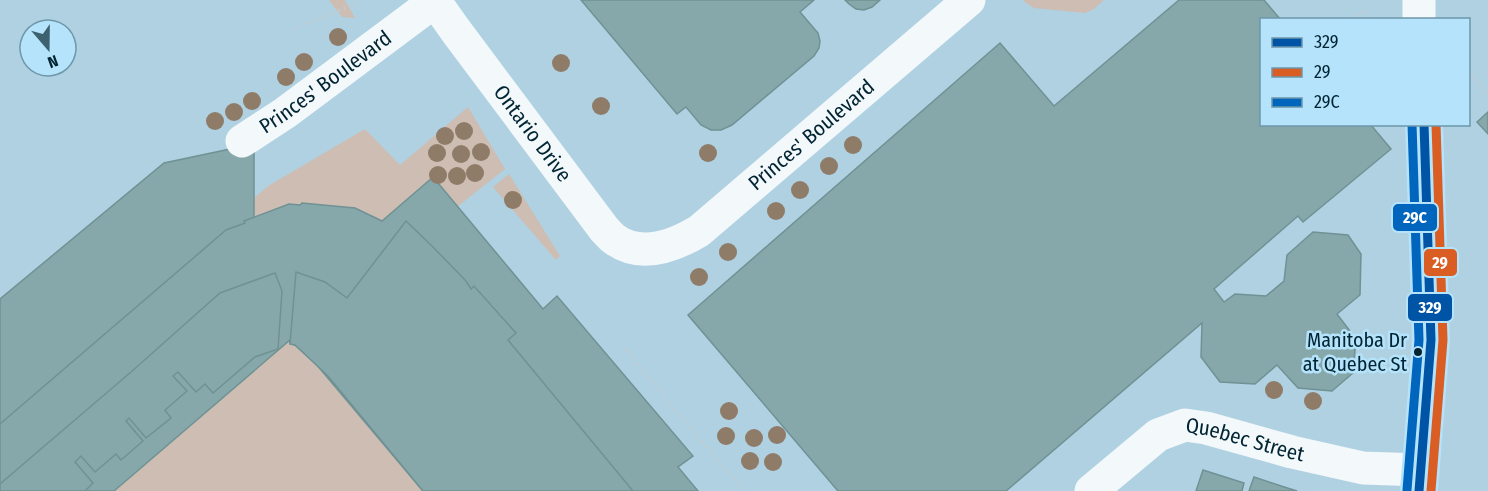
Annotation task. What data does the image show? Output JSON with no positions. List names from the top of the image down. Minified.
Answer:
{"streets":{"street":["Princes' Boulevard","Ontario Drive","Quebec Street"]},"crossings":[["Princes' Boulevard","Ontario Drive"]],"places":["Manitoba Dr at Quebec St"],"lines":["transit line 329","transit line 29","transit line 29C"],"legend":["329","29","29C"],"north":"bottom"}
